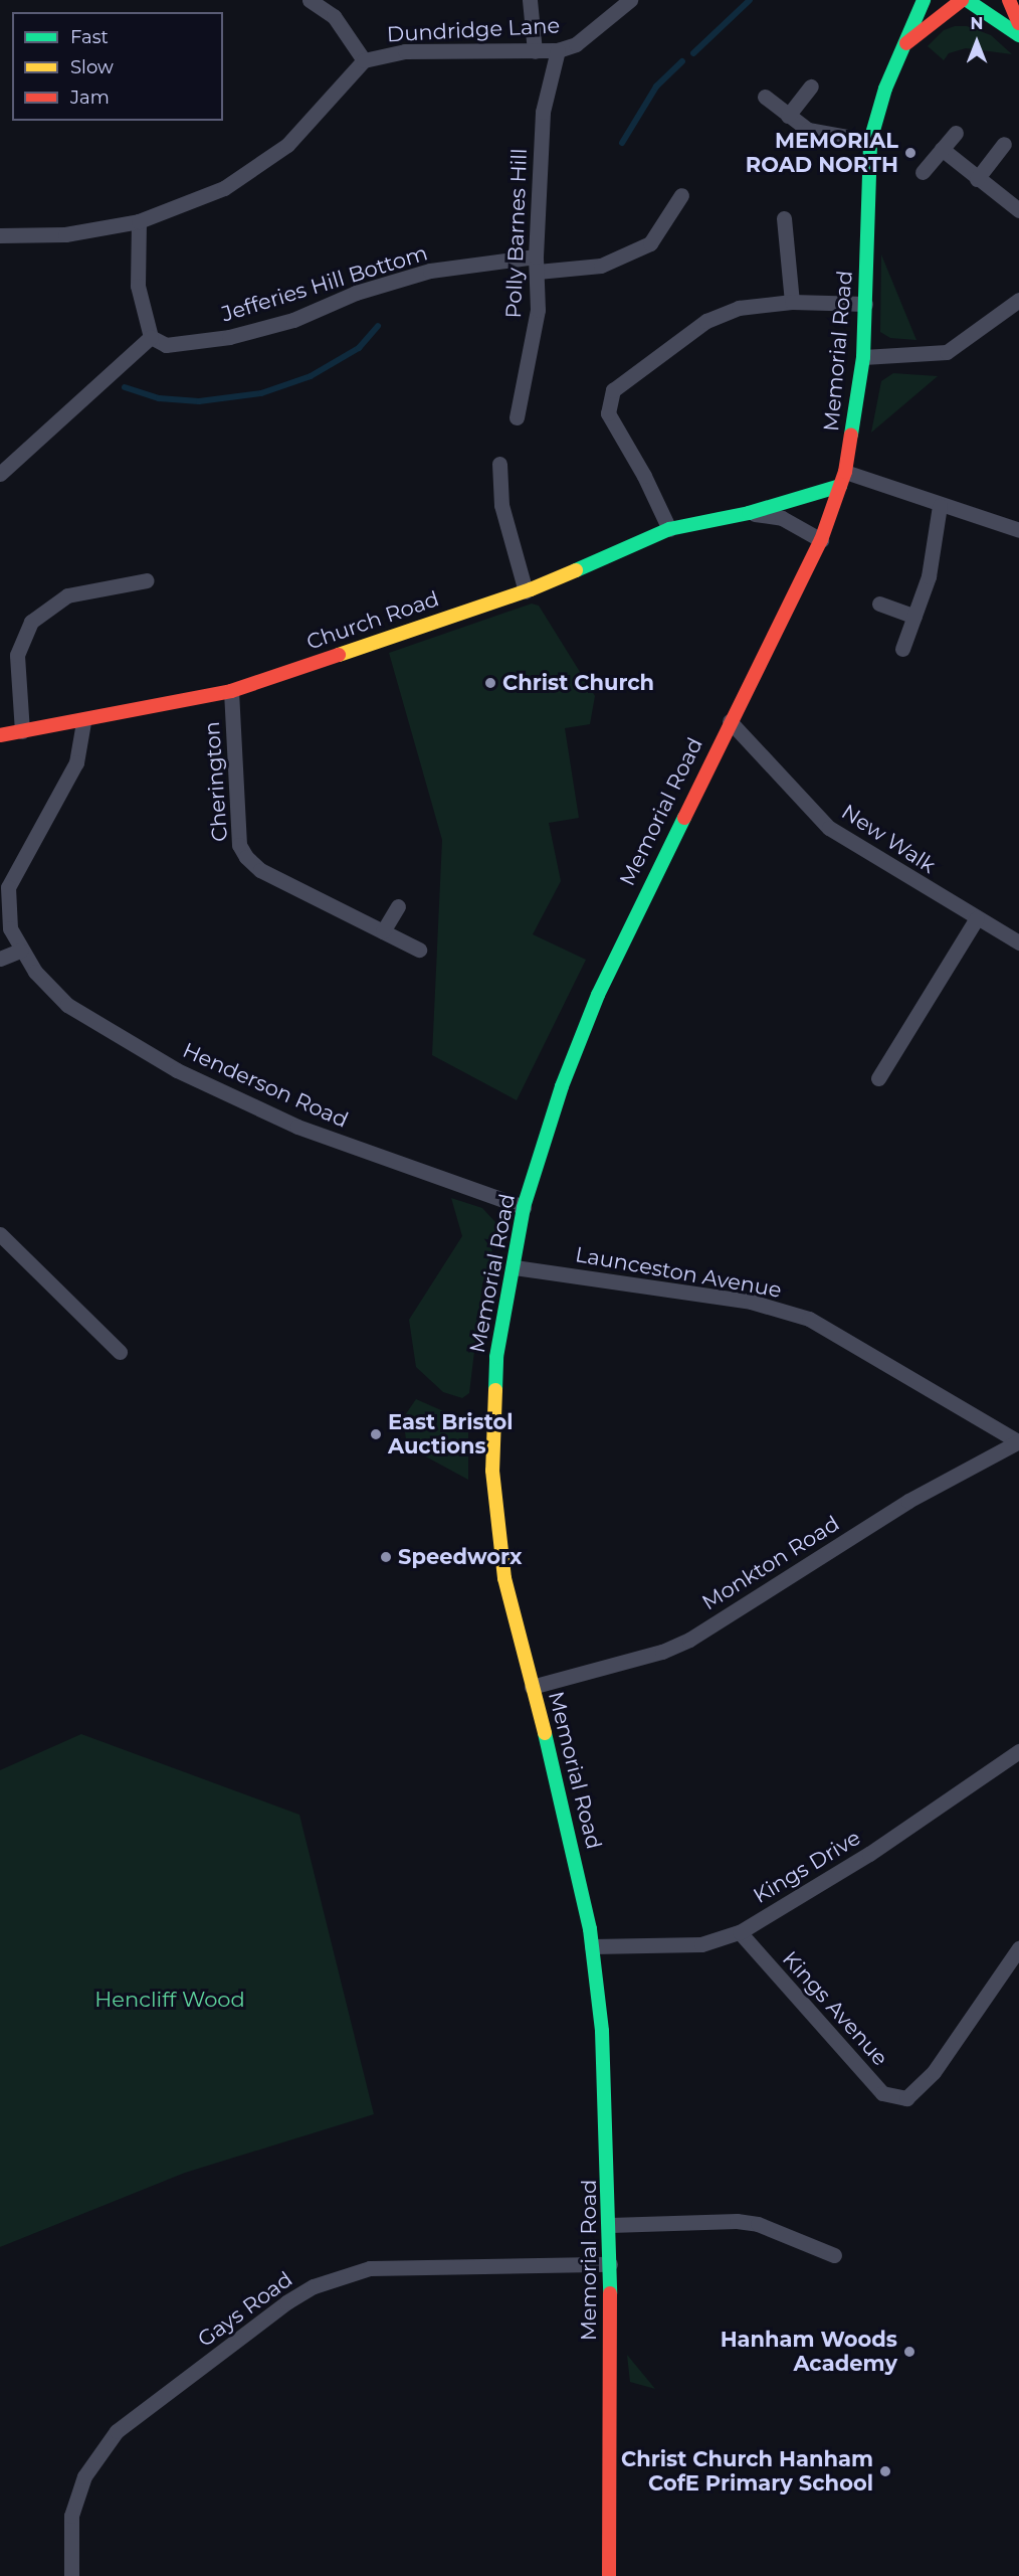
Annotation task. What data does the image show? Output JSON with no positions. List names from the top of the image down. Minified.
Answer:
{"streets":{"street":["Dundridge Lane","Polly Barnes Hill","Jefferies Hill Bottom","Memorial Road","Church Road","Cherington","New Walk","Henderson Road","Launceston Avenue","Monkton Road","Kings Drive","Kings Avenue","Gays Road"]},"crossings":[["Dundridge Lane","Polly Barnes Hill"],["Polly Barnes Hill","Jefferies Hill Bottom"],["Memorial Road","Church Road"],["Memorial Road","New Walk"],["Memorial Road","Henderson Road"],["Memorial Road","Launceston Avenue"],["Memorial Road","Monkton Road"],["Memorial Road","Kings Drive"],["Memorial Road","Gays Road"],["Church Road","Cherington"],["Launceston Avenue","Monkton Road"],["Kings Drive","Kings Avenue"]],"parks":["Hencliff Wood"],"places":["MEMORIAL ROAD NORTH","Christ Church","East Bristol Auctions","Speedworx","Hanham Woods Academy","Christ Church Hanham CofE Primary School"],"legend":["Fast","Slow","Jam"],"north":"top"}
